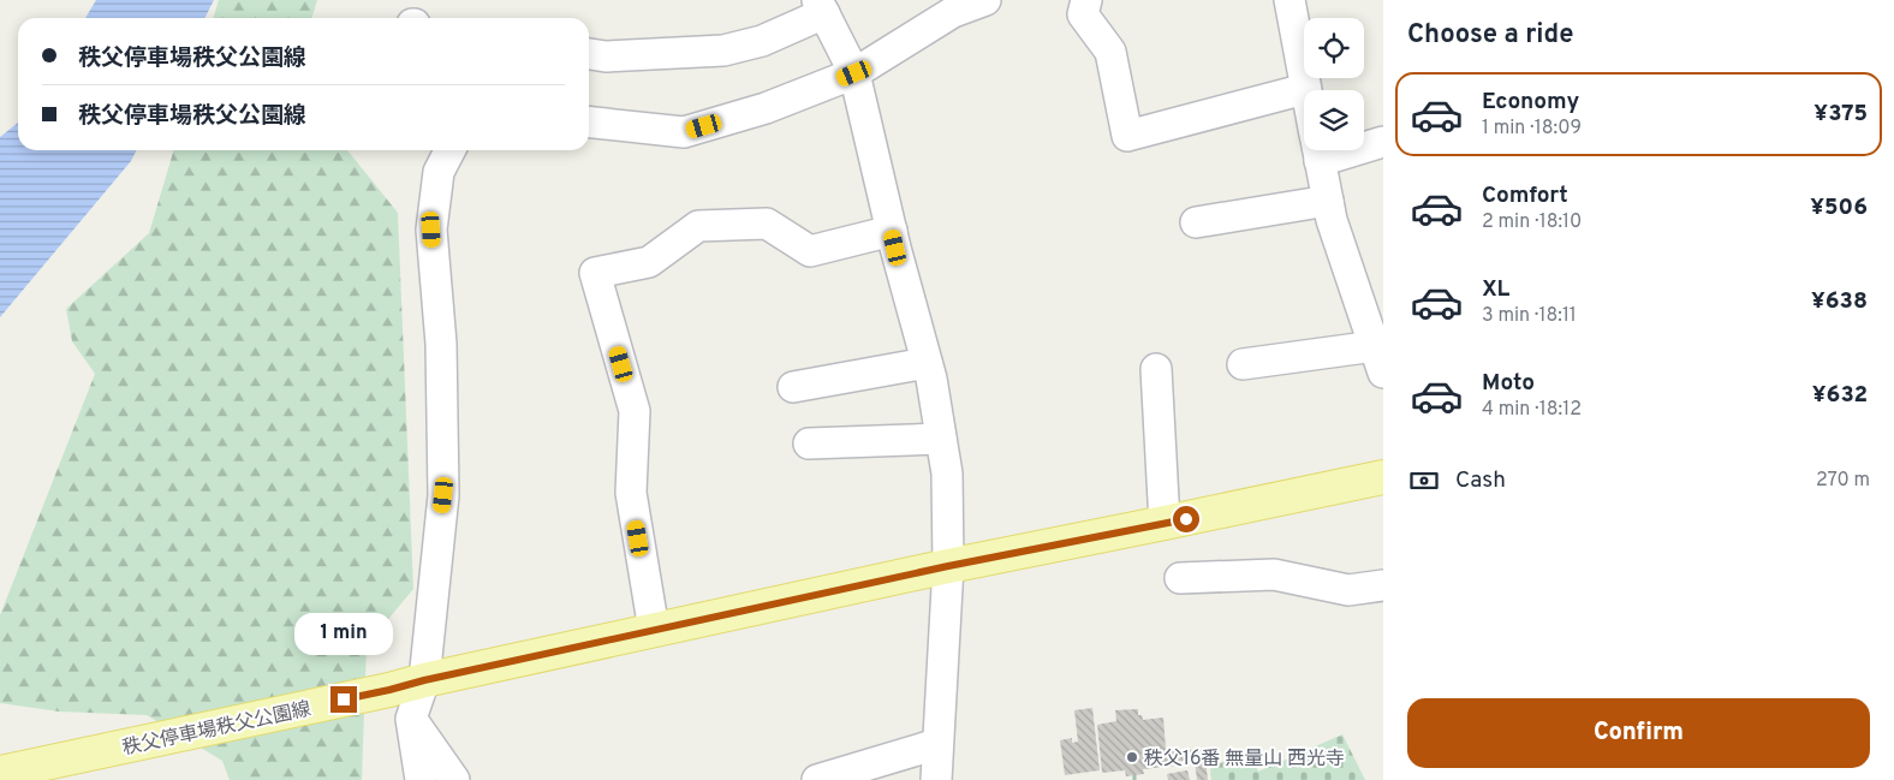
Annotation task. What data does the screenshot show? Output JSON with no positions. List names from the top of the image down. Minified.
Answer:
{"streets":{"main road":["秩父停車場秩父公園線"]},"places":["秩父16番 無量山 西光寺"],"page":{"heading":"Choose a ride","banner":["秩父停車場秩父公園線","秩父停車場秩父公園線"],"list":[{"name":"Economy","note":"1 min · 18:09","value":"¥375"},{"name":"Comfort","note":"2 min · 18:10","value":"¥506"},{"name":"XL","note":"3 min · 18:11","value":"¥638"},{"name":"Moto","note":"4 min · 18:12","value":"¥632"}],"pay":["Cash","270 m"],"bubble":"1 min","buttons":"Confirm"}}
